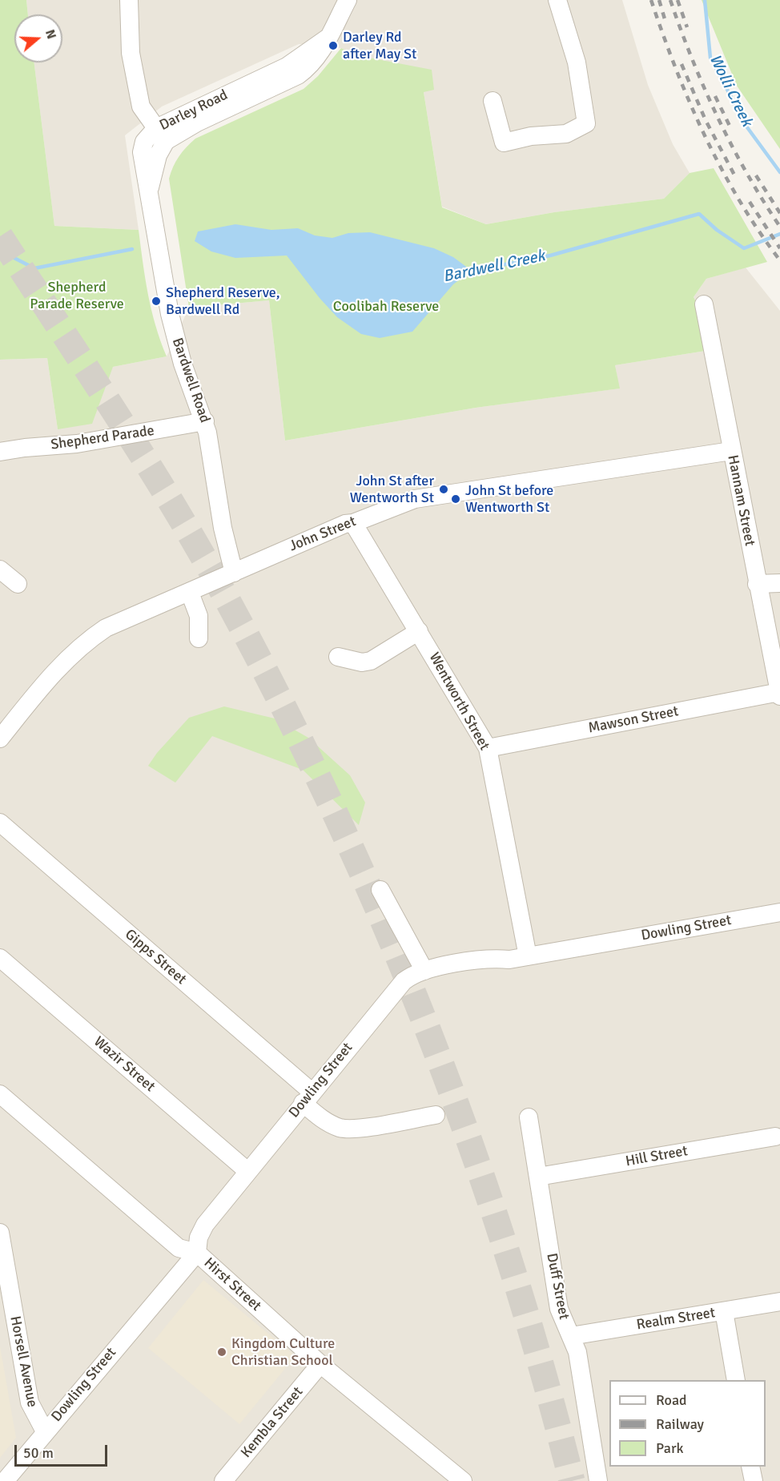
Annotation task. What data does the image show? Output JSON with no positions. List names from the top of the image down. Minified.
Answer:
{"streets":{"street":["Darley Road","Bardwell Road","Shepherd Parade","Hannam Street","John Street","Wentworth Street","Mawson Street","Dowling Street","Gipps Street","Wazir Street","Hill Street","Hirst Street","Duff Street","Realm Street","Horsell Avenue","Kembla Street"]},"crossings":[["Darley Road","Bardwell Road"],["Bardwell Road","Shepherd Parade"],["Bardwell Road","John Street"],["Hannam Street","John Street"],["Hannam Street","Mawson Street"],["John Street","Wentworth Street"],["Wentworth Street","Mawson Street"],["Wentworth Street","Dowling Street"],["Dowling Street","Gipps Street"],["Dowling Street","Wazir Street"],["Dowling Street","Hirst Street"],["Dowling Street","Horsell Avenue"],["Hill Street","Duff Street"],["Hirst Street","Kembla Street"],["Duff Street","Realm Street"]],"water":["Wolli Creek","Bardwell Creek"],"parks":["Shepherd Parade Reserve","Coolibah Reserve"],"places":["Darley Rd after May St","Shepherd Reserve, Bardwell Rd","John St after Wentworth St","John St before Wentworth St","Kingdom Culture Christian School"],"legend":["Road","Railway","Park"],"scale_bar":"50 m","north":"right"}
